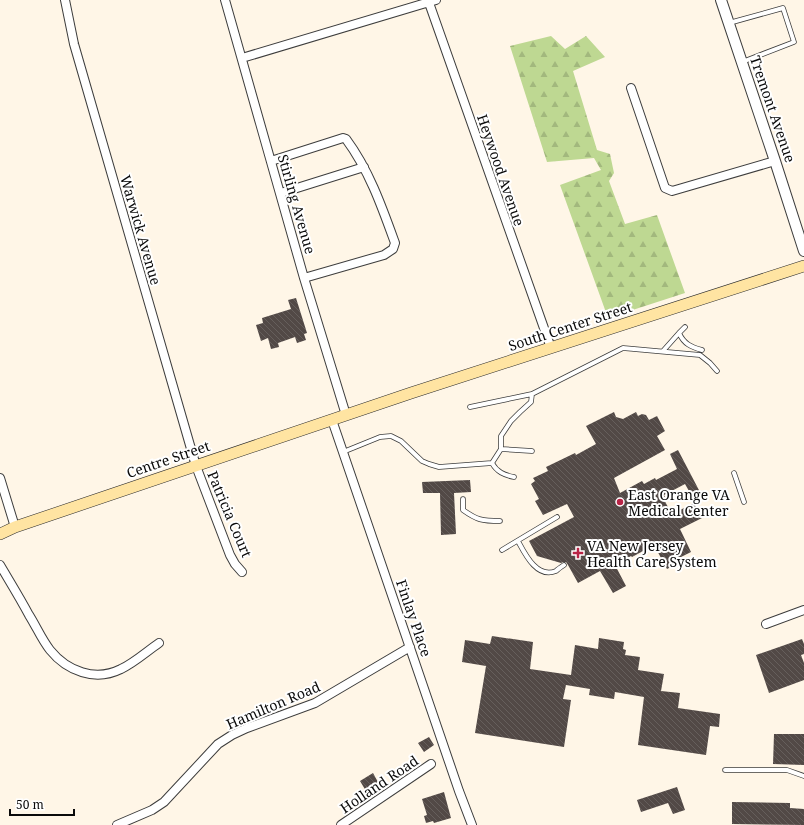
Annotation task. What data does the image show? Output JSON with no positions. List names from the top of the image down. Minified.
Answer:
{"streets":{"main road":["South Center Street","Centre Street"],"street":["Tremont Avenue","Heywood Avenue","Stirling Avenue","Warwick Avenue","Patricia Court","Finlay Place","Hamilton Road","Holland Road"]},"crossings":[["Heywood Avenue","South Center Street"],["Stirling Avenue","South Center Street"],["Stirling Avenue","Centre Street"],["Warwick Avenue","Centre Street"],["Warwick Avenue","Patricia Court"],["South Center Street","Centre Street"],["Centre Street","Patricia Court"],["Centre Street","Finlay Place"],["Finlay Place","Hamilton Road"]],"places":{"other":["East Orange VA Medical Center"],"health":["VA New Jersey Health Care System"]},"scale_bar":"50 m"}
